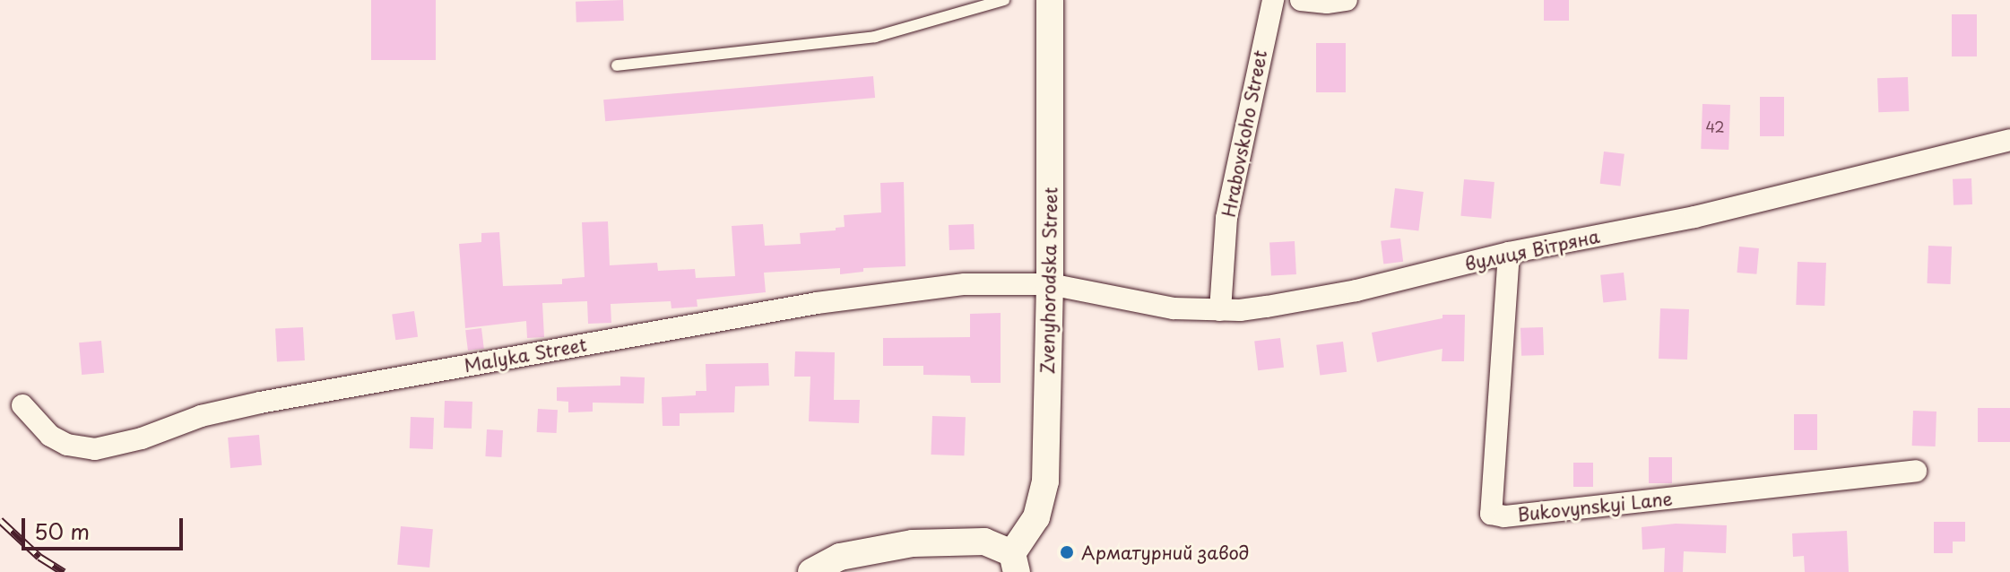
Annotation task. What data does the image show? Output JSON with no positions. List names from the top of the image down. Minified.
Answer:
{"streets":{"street":["Hrabovskoho Street","вулиця Вітряна","Zvenyhorodska Street","Malyka Street","Bukovynskyi Lane"]},"crossings":[["Hrabovskoho Street","вулиця Вітряна"],["вулиця Вітряна","Zvenyhorodska Street"],["вулиця Вітряна","Malyka Street"],["вулиця Вітряна","Bukovynskyi Lane"],["Zvenyhorodska Street","Malyka Street"]],"places":["Арматурний завод"],"house_numbers":["42"],"scale_bar":"50 m"}
